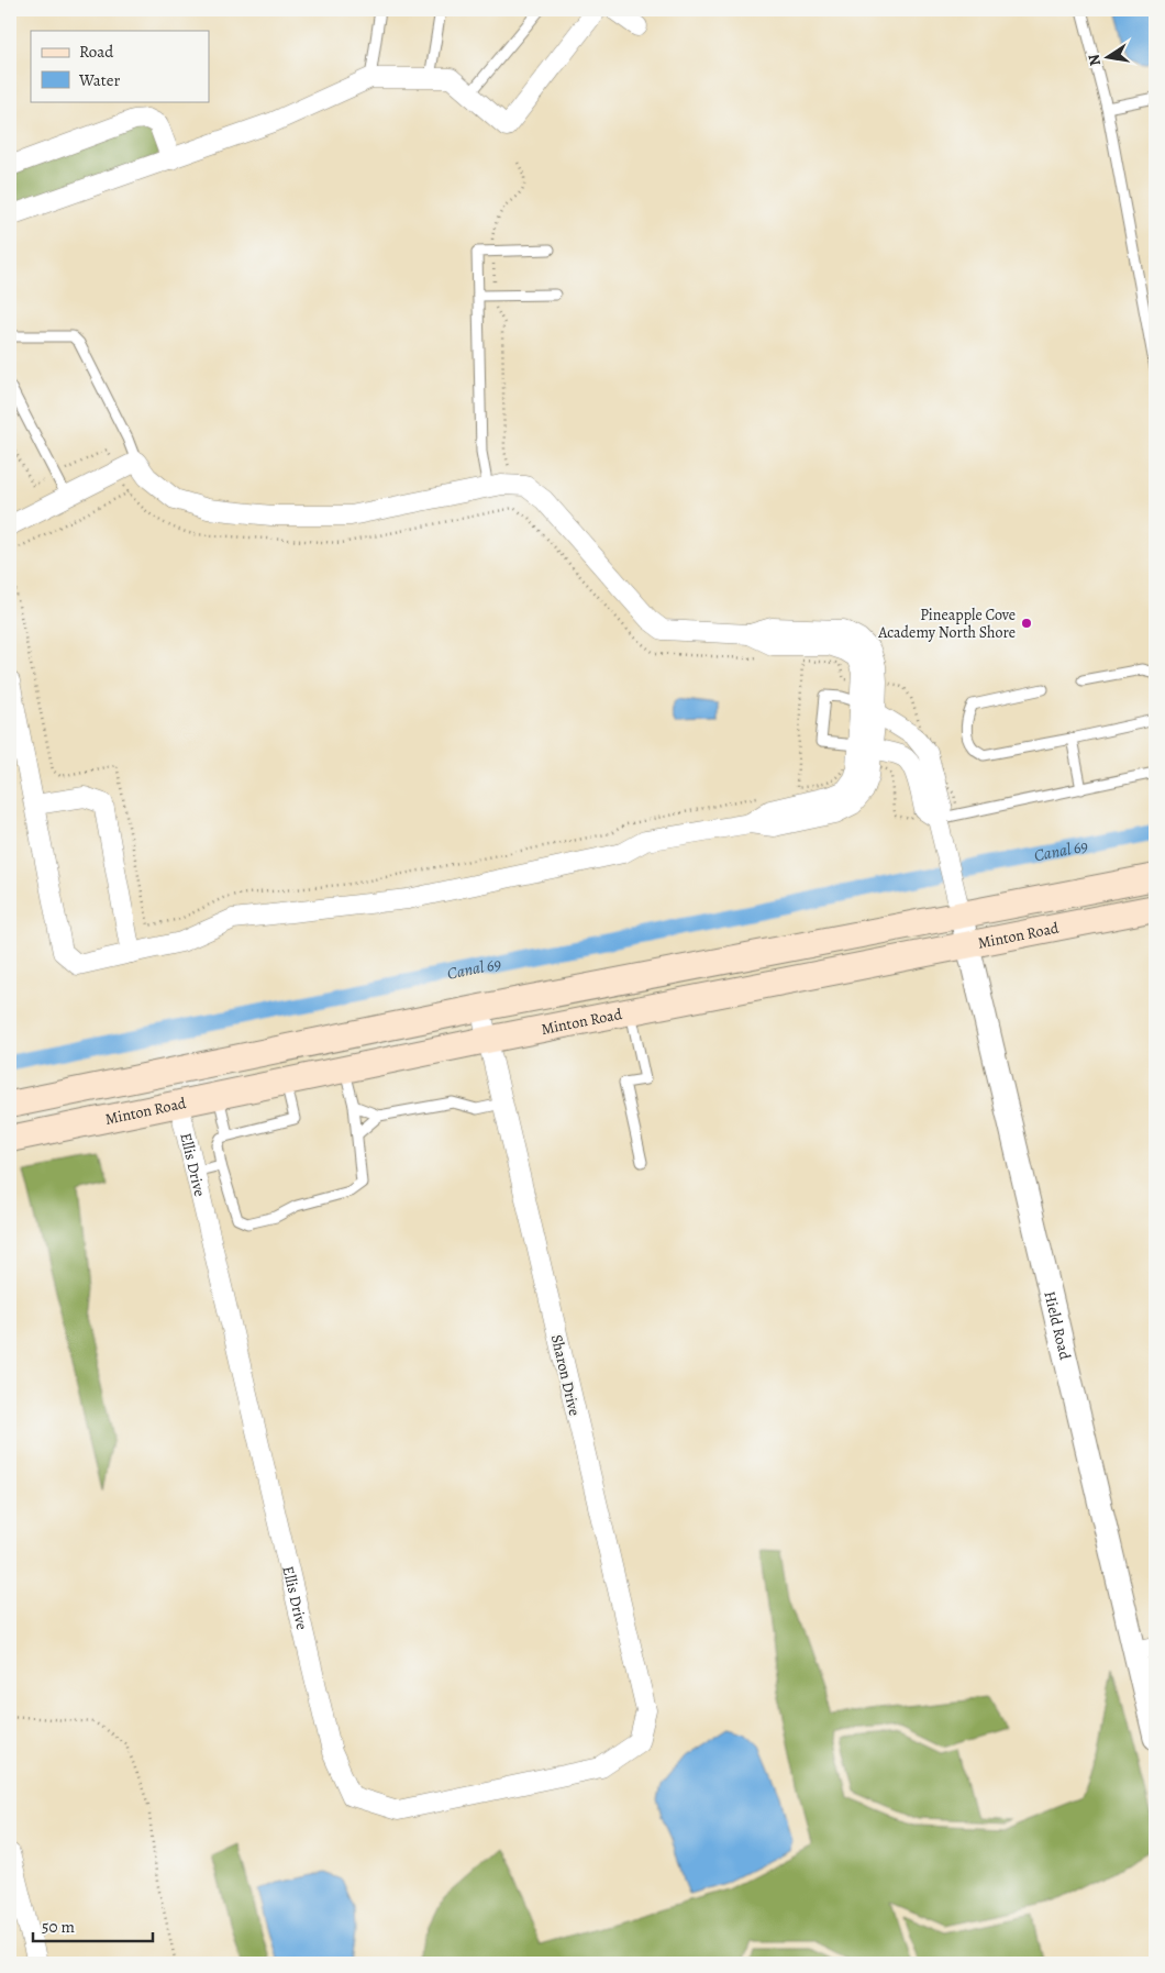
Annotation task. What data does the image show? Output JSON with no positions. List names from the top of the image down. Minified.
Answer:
{"streets":{"main road":["Minton Road"],"street":["Ellis Drive","Hield Road","Sharon Drive"]},"crossings":[["Minton Road","Ellis Drive"],["Minton Road","Hield Road"],["Minton Road","Sharon Drive"],["Ellis Drive","Sharon Drive"]],"water":["Canal 69"],"places":["Pineapple Cove Academy North Shore"],"legend":["Road","Water"],"scale_bar":"50 m","north":"left"}
